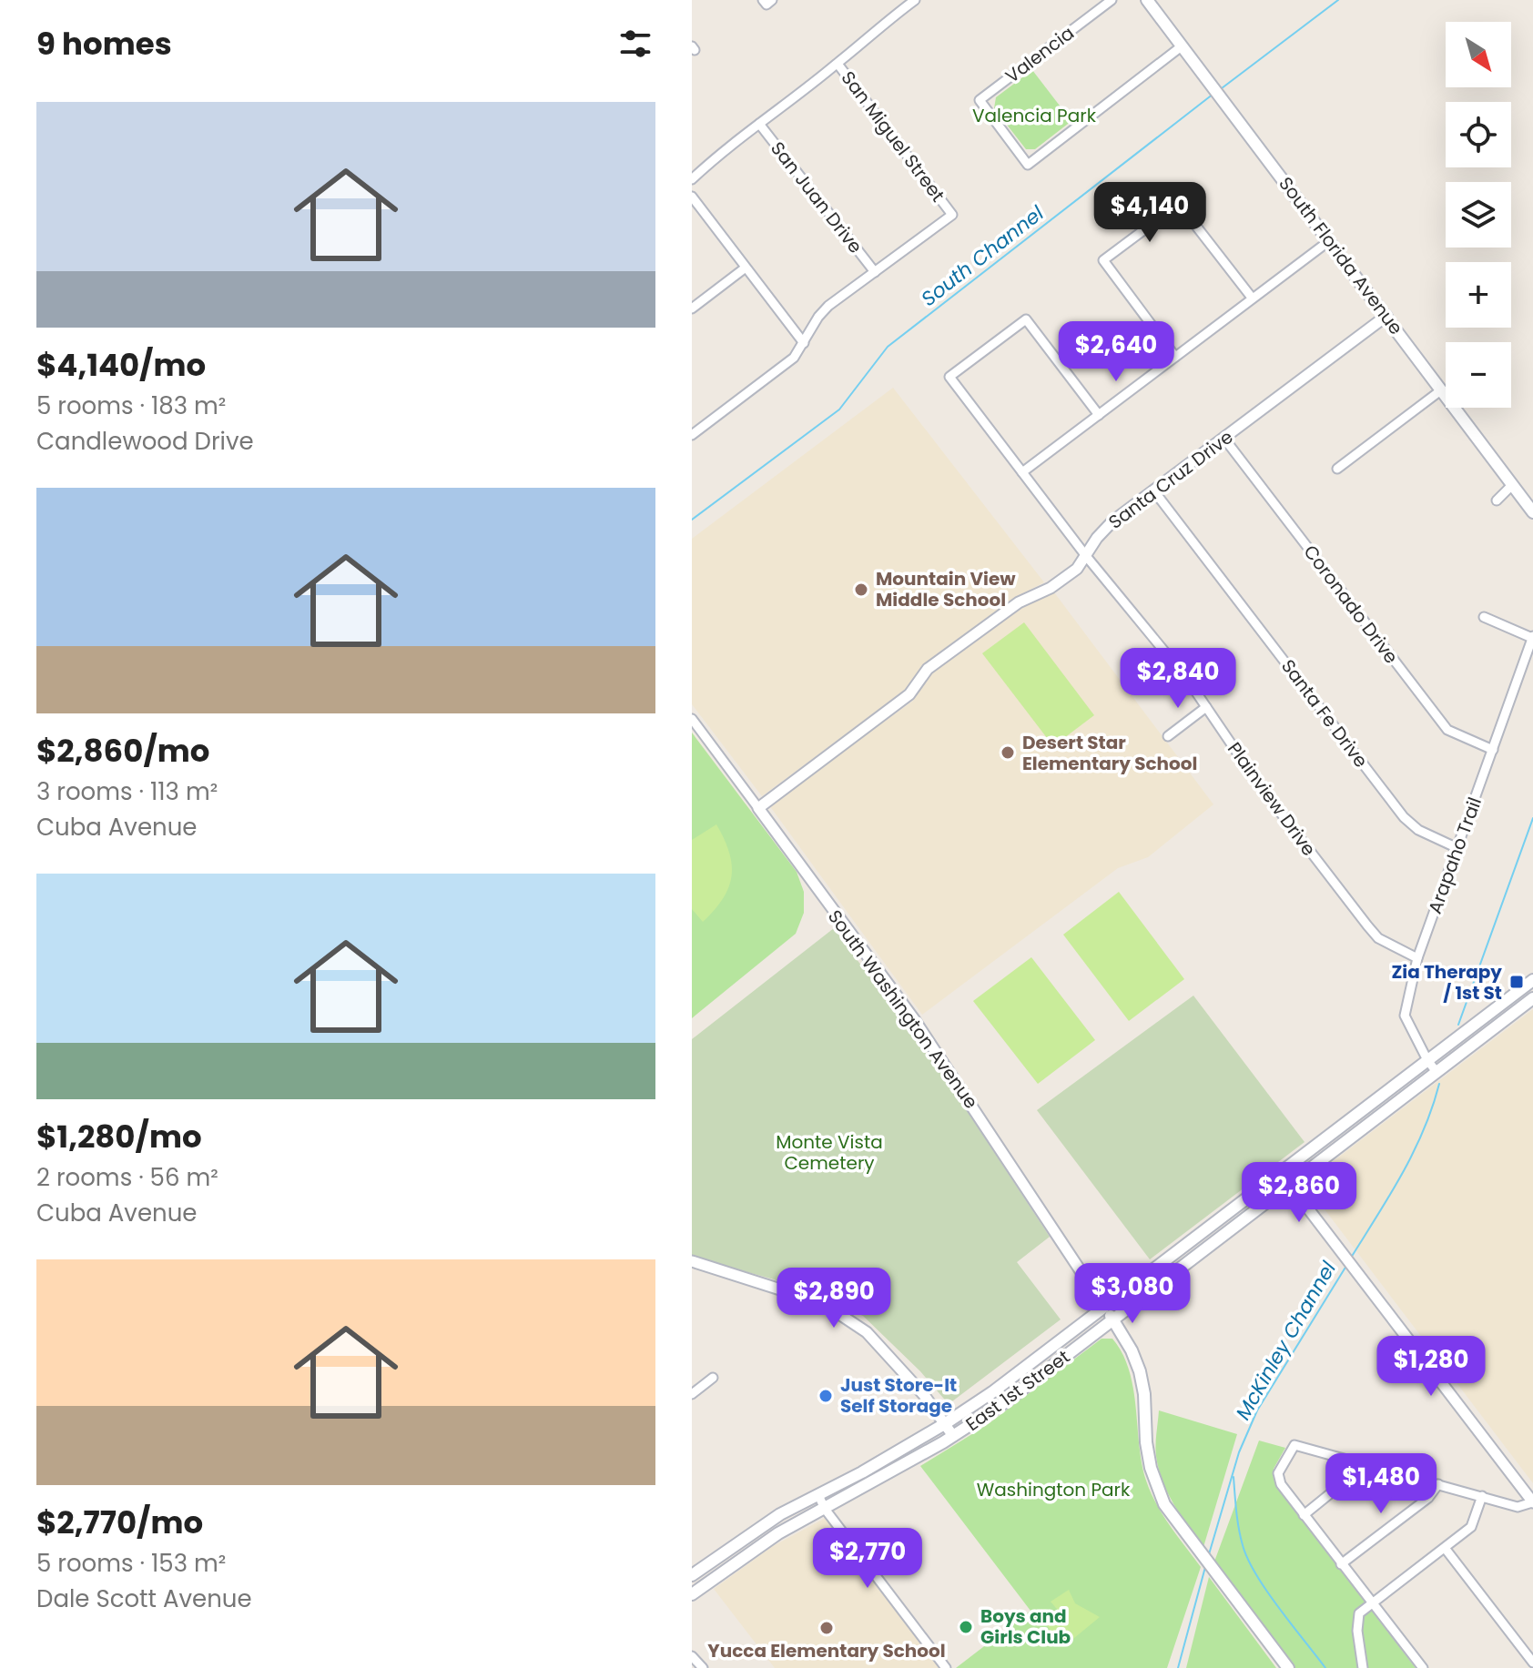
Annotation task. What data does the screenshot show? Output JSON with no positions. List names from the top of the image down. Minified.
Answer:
{"streets":{"main road":["South Florida Avenue","East 1st Street"],"street":["Valencia","San Miguel Street","San Juan Drive","Santa Cruz Drive","Coronado Drive","Santa Fe Drive","Plainview Drive","Arapaho Trail","South Washington Avenue"]},"crossings":[["Valencia","South Florida Avenue"],["San Miguel Street","San Juan Drive"],["South Florida Avenue","Santa Cruz Drive"],["Santa Cruz Drive","Coronado Drive"],["Santa Cruz Drive","Santa Fe Drive"],["Santa Cruz Drive","Plainview Drive"],["Santa Cruz Drive","South Washington Avenue"],["Coronado Drive","Arapaho Trail"],["Santa Fe Drive","Arapaho Trail"],["Plainview Drive","Arapaho Trail"],["Arapaho Trail","East 1st Street"],["South Washington Avenue","East 1st Street"]],"water":["South Channel","McKinley Channel"],"parks":["Valencia Park","Monte Vista Cemetery","Washington Park"],"places":{"other":["Mountain View Middle School","Desert Star Elementary School","Just Store-It Self Storage","Boys and Girls Club","Yucca Elementary School"],"transit":["Zia Therapy / 1st St"]},"north":"bottom right","page":{"heading":"9 homes","map_buttons":["+","−"],"list":[{"name":"$4,140/mo","note":"5 rooms · 183 m² · Candlewood Drive"},{"name":"$2,860/mo","note":"3 rooms · 113 m² · Cuba Avenue"},{"name":"$1,280/mo","note":"2 rooms · 56 m² · Cuba Avenue"},{"name":"$2,770/mo","note":"5 rooms · 153 m² · Dale Scott Avenue"}],"price":["$4,140","$2,640","$2,840","$2,860","$3,080","$2,890","$1,280","$1,480","$2,770"]}}
